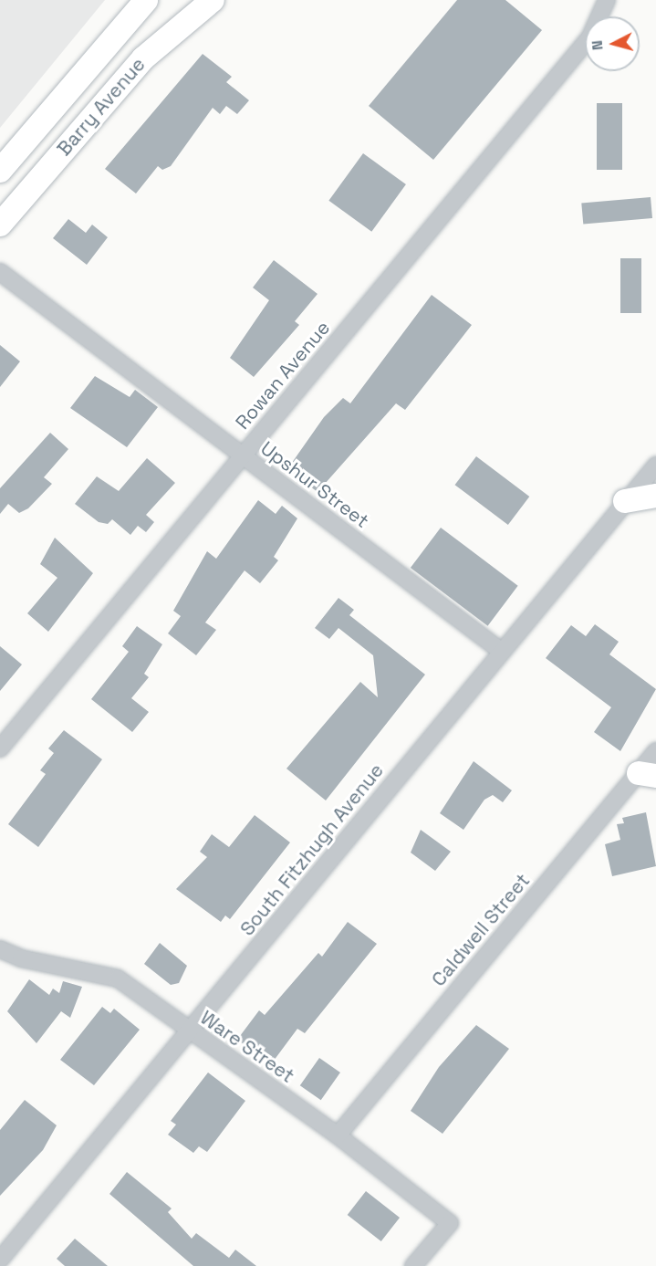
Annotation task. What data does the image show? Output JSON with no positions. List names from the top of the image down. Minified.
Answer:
{"streets":{"main road":["Barry Avenue"],"street":["Rowan Avenue","Upshur Street","South Fitzhugh Avenue","Caldwell Street","Ware Street"]},"crossings":[["Rowan Avenue","Upshur Street"],["Upshur Street","South Fitzhugh Avenue"],["South Fitzhugh Avenue","Ware Street"],["Caldwell Street","Ware Street"]],"north":"left"}
